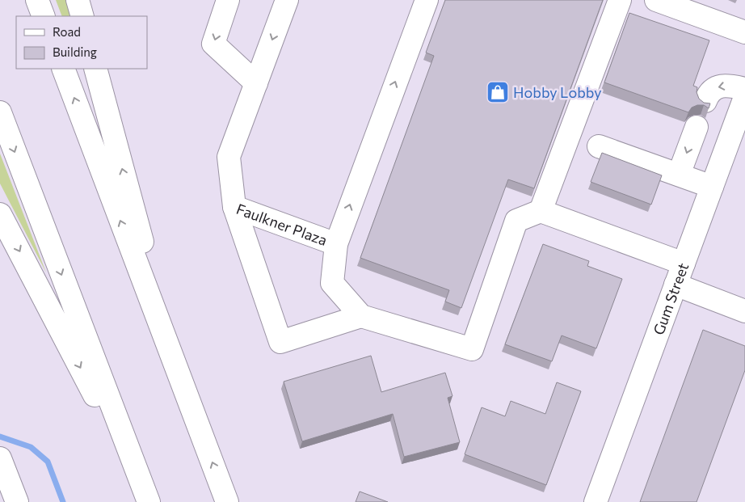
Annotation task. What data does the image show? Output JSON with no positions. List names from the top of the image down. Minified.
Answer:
{"streets":{"main road":["Faulkner Plaza","Gum Street"]},"places":{"shop":["Hobby Lobby"]},"legend":["Road","Building"]}
